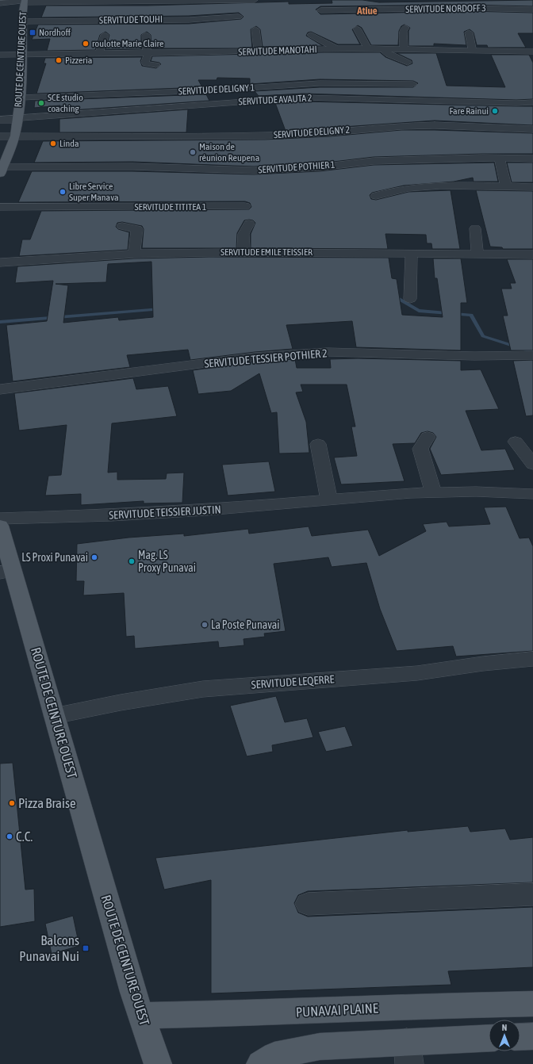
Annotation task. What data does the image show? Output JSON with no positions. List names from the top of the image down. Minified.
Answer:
{"streets":{"main road":["ROUTE DE CEINTURE OUEST","PUNAVAI PLAINE"],"street":["SERVITUDE NORDOFF 3","SERVITUDE TOUHI","SERVITUDE MANOTAHI","SERVITUDE DELIGNY 1","SERVITUDE AVAUTA 2","SERVITUDE DELIGNY 2","SERVITUDE POTHIER 1","SERVITUDE TITITEA 1","SERVITUDE EMILE TEISSIER","SERVITUDE TESSIER POTHIER 2","SERVITUDE TEISSIER JUSTIN","SERVITUDE LEQERRE"]},"crossings":[["SERVITUDE TOUHI","ROUTE DE CEINTURE OUEST"],["SERVITUDE MANOTAHI","ROUTE DE CEINTURE OUEST"],["ROUTE DE CEINTURE OUEST","SERVITUDE DELIGNY 1"],["ROUTE DE CEINTURE OUEST","SERVITUDE AVAUTA 2"],["ROUTE DE CEINTURE OUEST","SERVITUDE DELIGNY 2"],["ROUTE DE CEINTURE OUEST","SERVITUDE POTHIER 1"],["ROUTE DE CEINTURE OUEST","SERVITUDE LEQERRE"],["ROUTE DE CEINTURE OUEST","PUNAVAI PLAINE"]],"districts":["Atiue"],"places":{"transit":["Nordhoff","Balcons Punavai Nui"],"other":["roulotte Marie Claire","Pizzeria","SCE studio coaching","Fare Rainui","Linda","Maison de réunion Reupena","Libre Service Super Manava","LS Proxi Punavai","Mag. LS Proxy Punavai","La Poste Punavai","Pizza Braise","C.C."]},"north":"top"}
